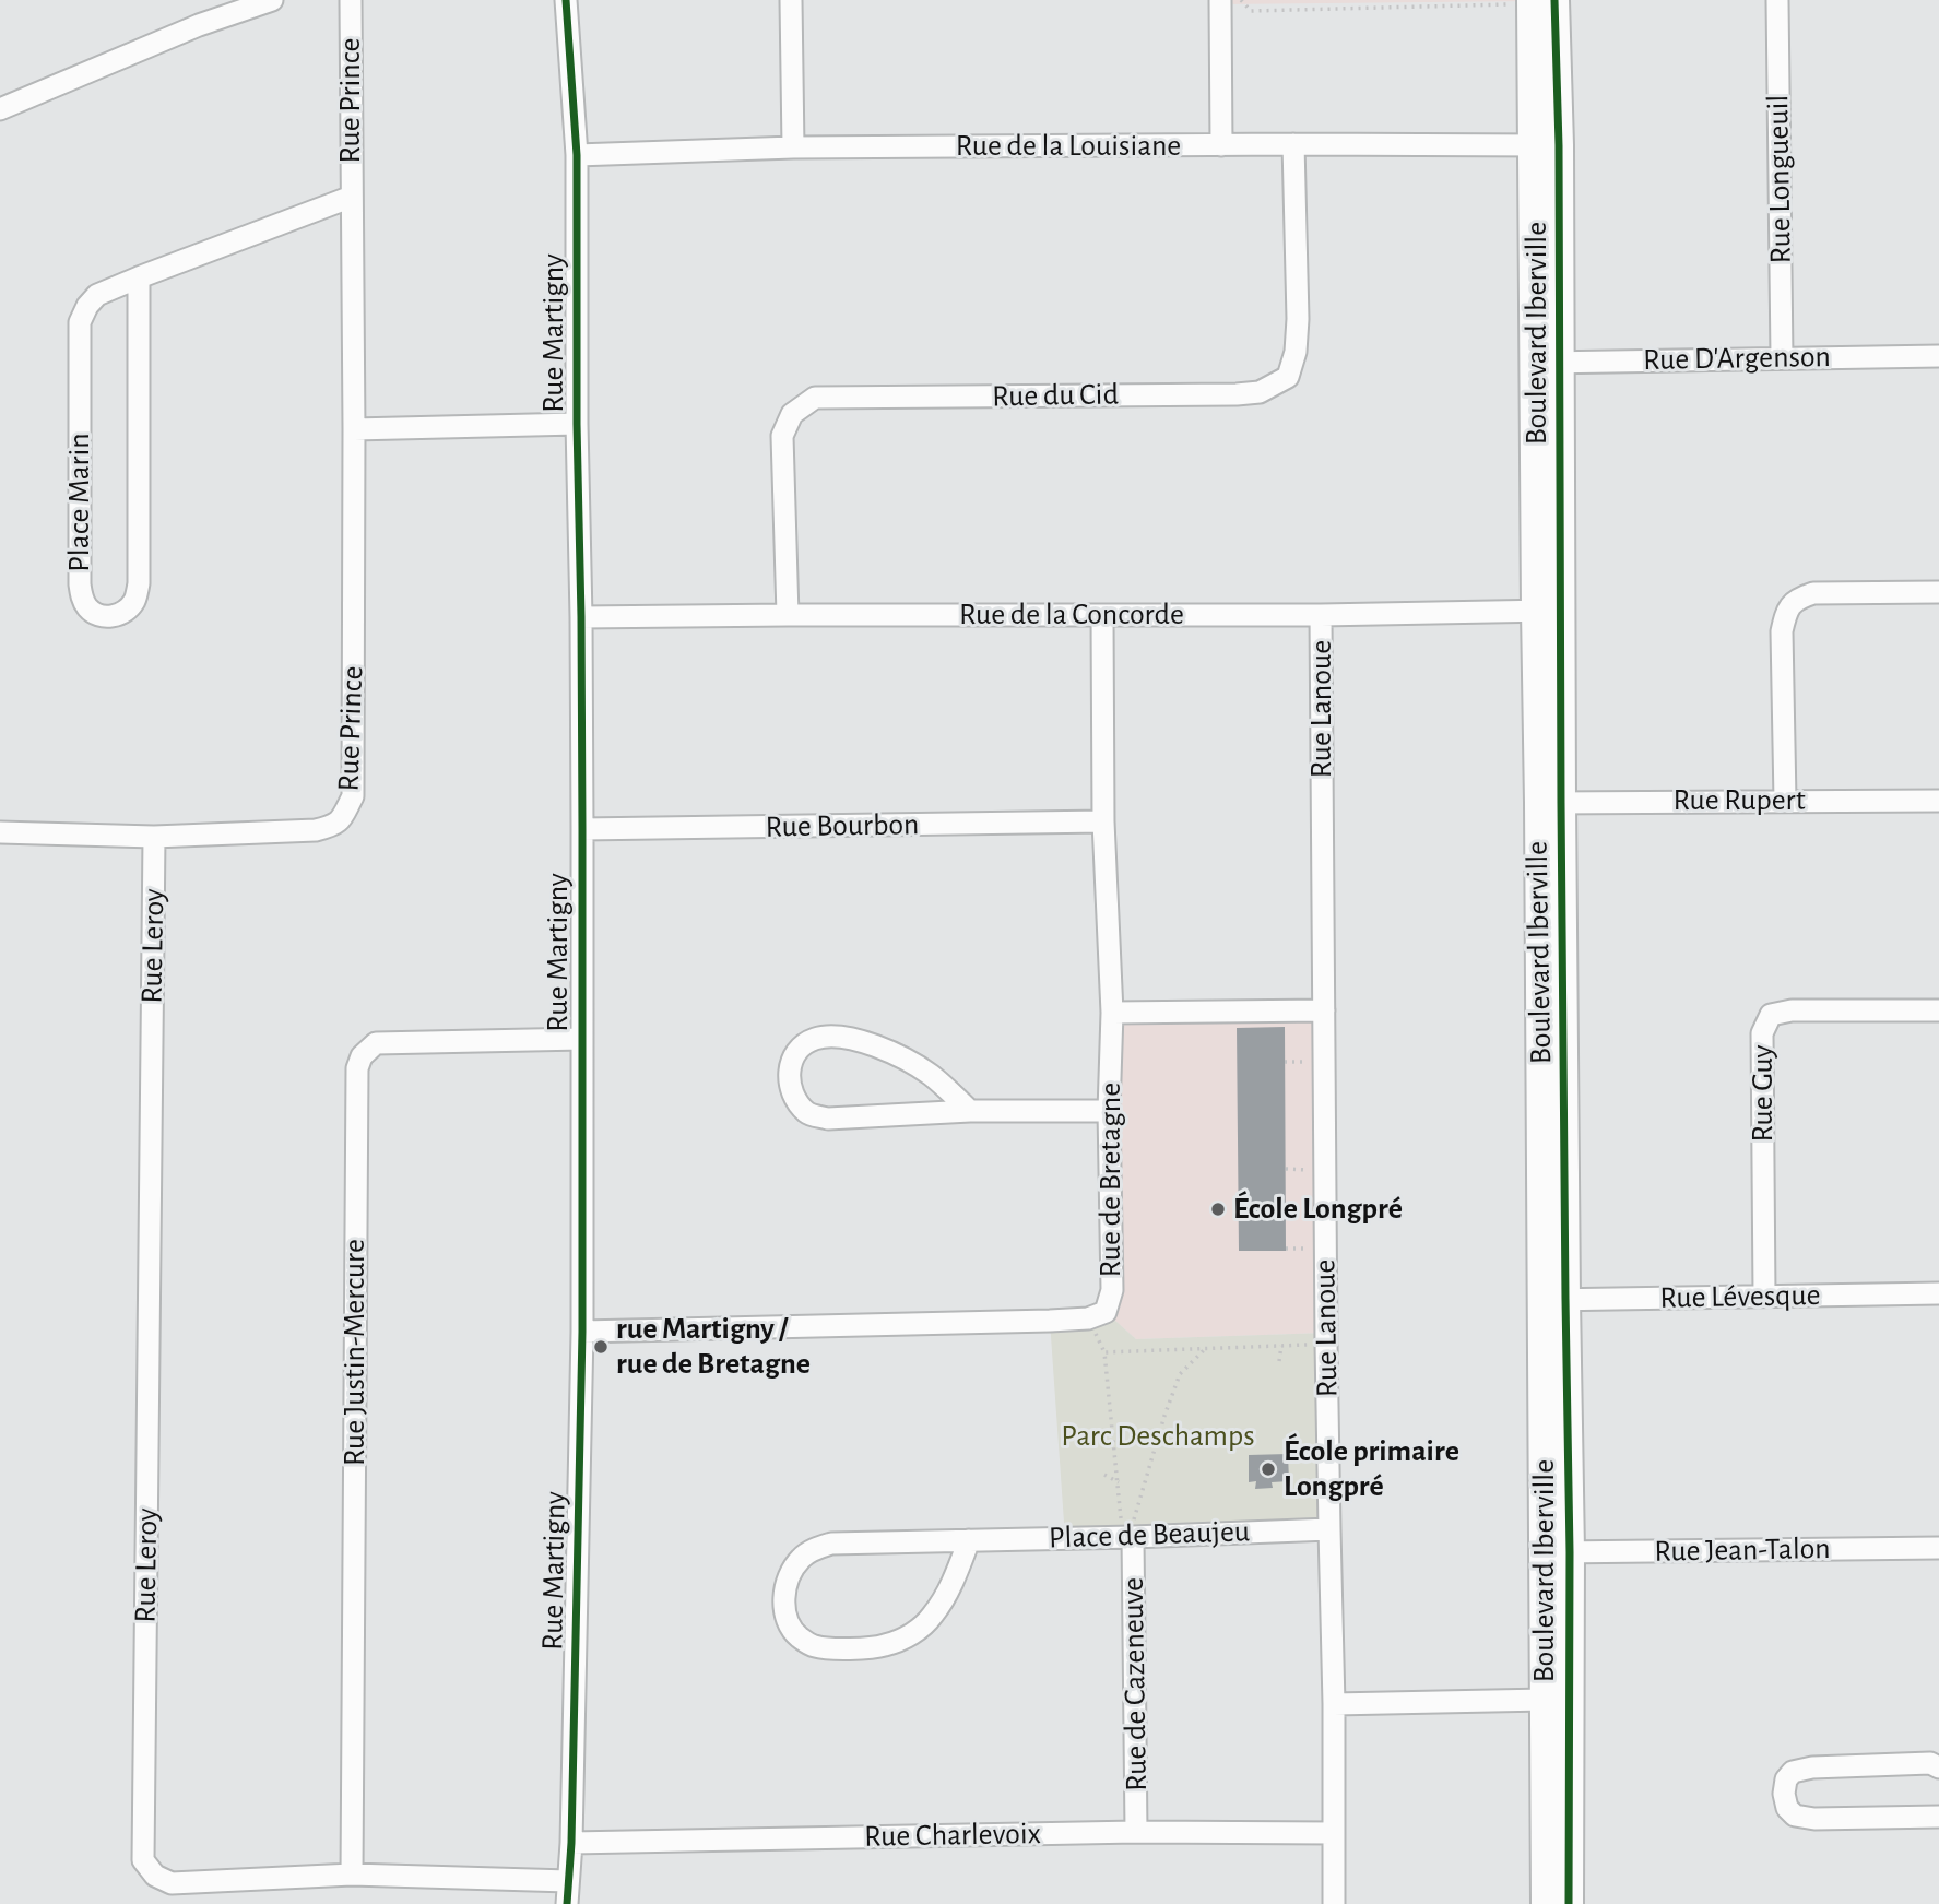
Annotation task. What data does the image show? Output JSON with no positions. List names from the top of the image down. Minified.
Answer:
{"streets":{"street":["Rue Prince","Rue de la Louisiane","Rue Longueuil","Rue Martigny","Boulevard Iberville","Rue D'Argenson","Rue du Cid","Place Marin","Rue de la Concorde","Rue Lanoue","Rue Rupert","Rue Bourbon","Rue Leroy","Rue Guy","Rue de Bretagne","Rue Lévesque","Rue Justin-Mercure","Place de Beaujeu","Rue Jean-Talon","Rue de Cazeneuve","Rue Charlevoix"]},"crossings":[["Rue Prince","Place Marin"],["Rue Prince","Rue Leroy"],["Rue de la Louisiane","Rue Martigny"],["Rue de la Louisiane","Boulevard Iberville"],["Rue de la Louisiane","Rue du Cid"],["Rue Longueuil","Rue D'Argenson"],["Rue Martigny","Rue de la Concorde"],["Rue Martigny","Rue Bourbon"],["Rue Martigny","Rue Leroy"],["Rue Martigny","Rue de Bretagne"],["Rue Martigny","Rue Justin-Mercure"],["Rue Martigny","Rue Charlevoix"],["Boulevard Iberville","Rue D'Argenson"],["Boulevard Iberville","Rue de la Concorde"],["Boulevard Iberville","Rue Rupert"],["Boulevard Iberville","Rue Lévesque"],["Boulevard Iberville","Rue Jean-Talon"],["Rue du Cid","Rue de la Concorde"],["Rue de la Concorde","Rue Lanoue"],["Rue de la Concorde","Rue de Bretagne"],["Rue Lanoue","Place de Beaujeu"],["Rue Lanoue","Rue Charlevoix"],["Rue Bourbon","Rue de Bretagne"],["Rue Leroy","Rue Justin-Mercure"],["Rue Guy","Rue Lévesque"],["Place de Beaujeu","Rue de Cazeneuve"],["Rue de Cazeneuve","Rue Charlevoix"]],"parks":["Parc Deschamps"],"places":["École Longpré","rue Martigny / rue de Bretagne","École primaire Longpré"]}
